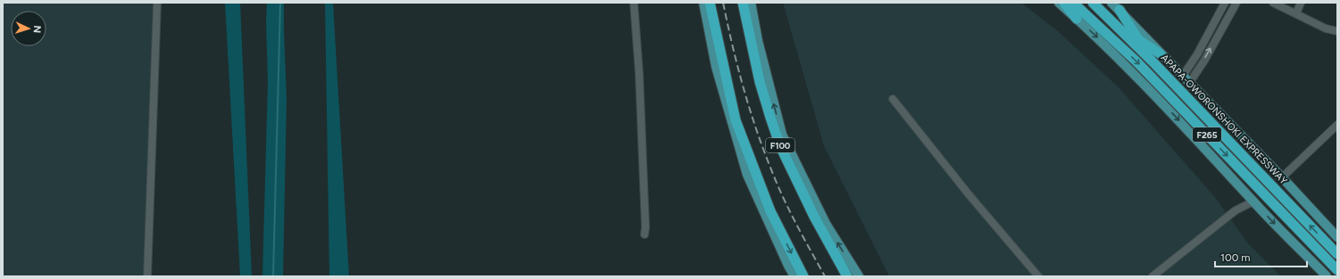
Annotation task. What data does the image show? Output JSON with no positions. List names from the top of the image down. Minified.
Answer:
{"streets":{"highway":["APAPA-OWORONSHOKI EXPRESSWAY","F265","F100"]},"scale_bar":"100 m","north":"right"}
